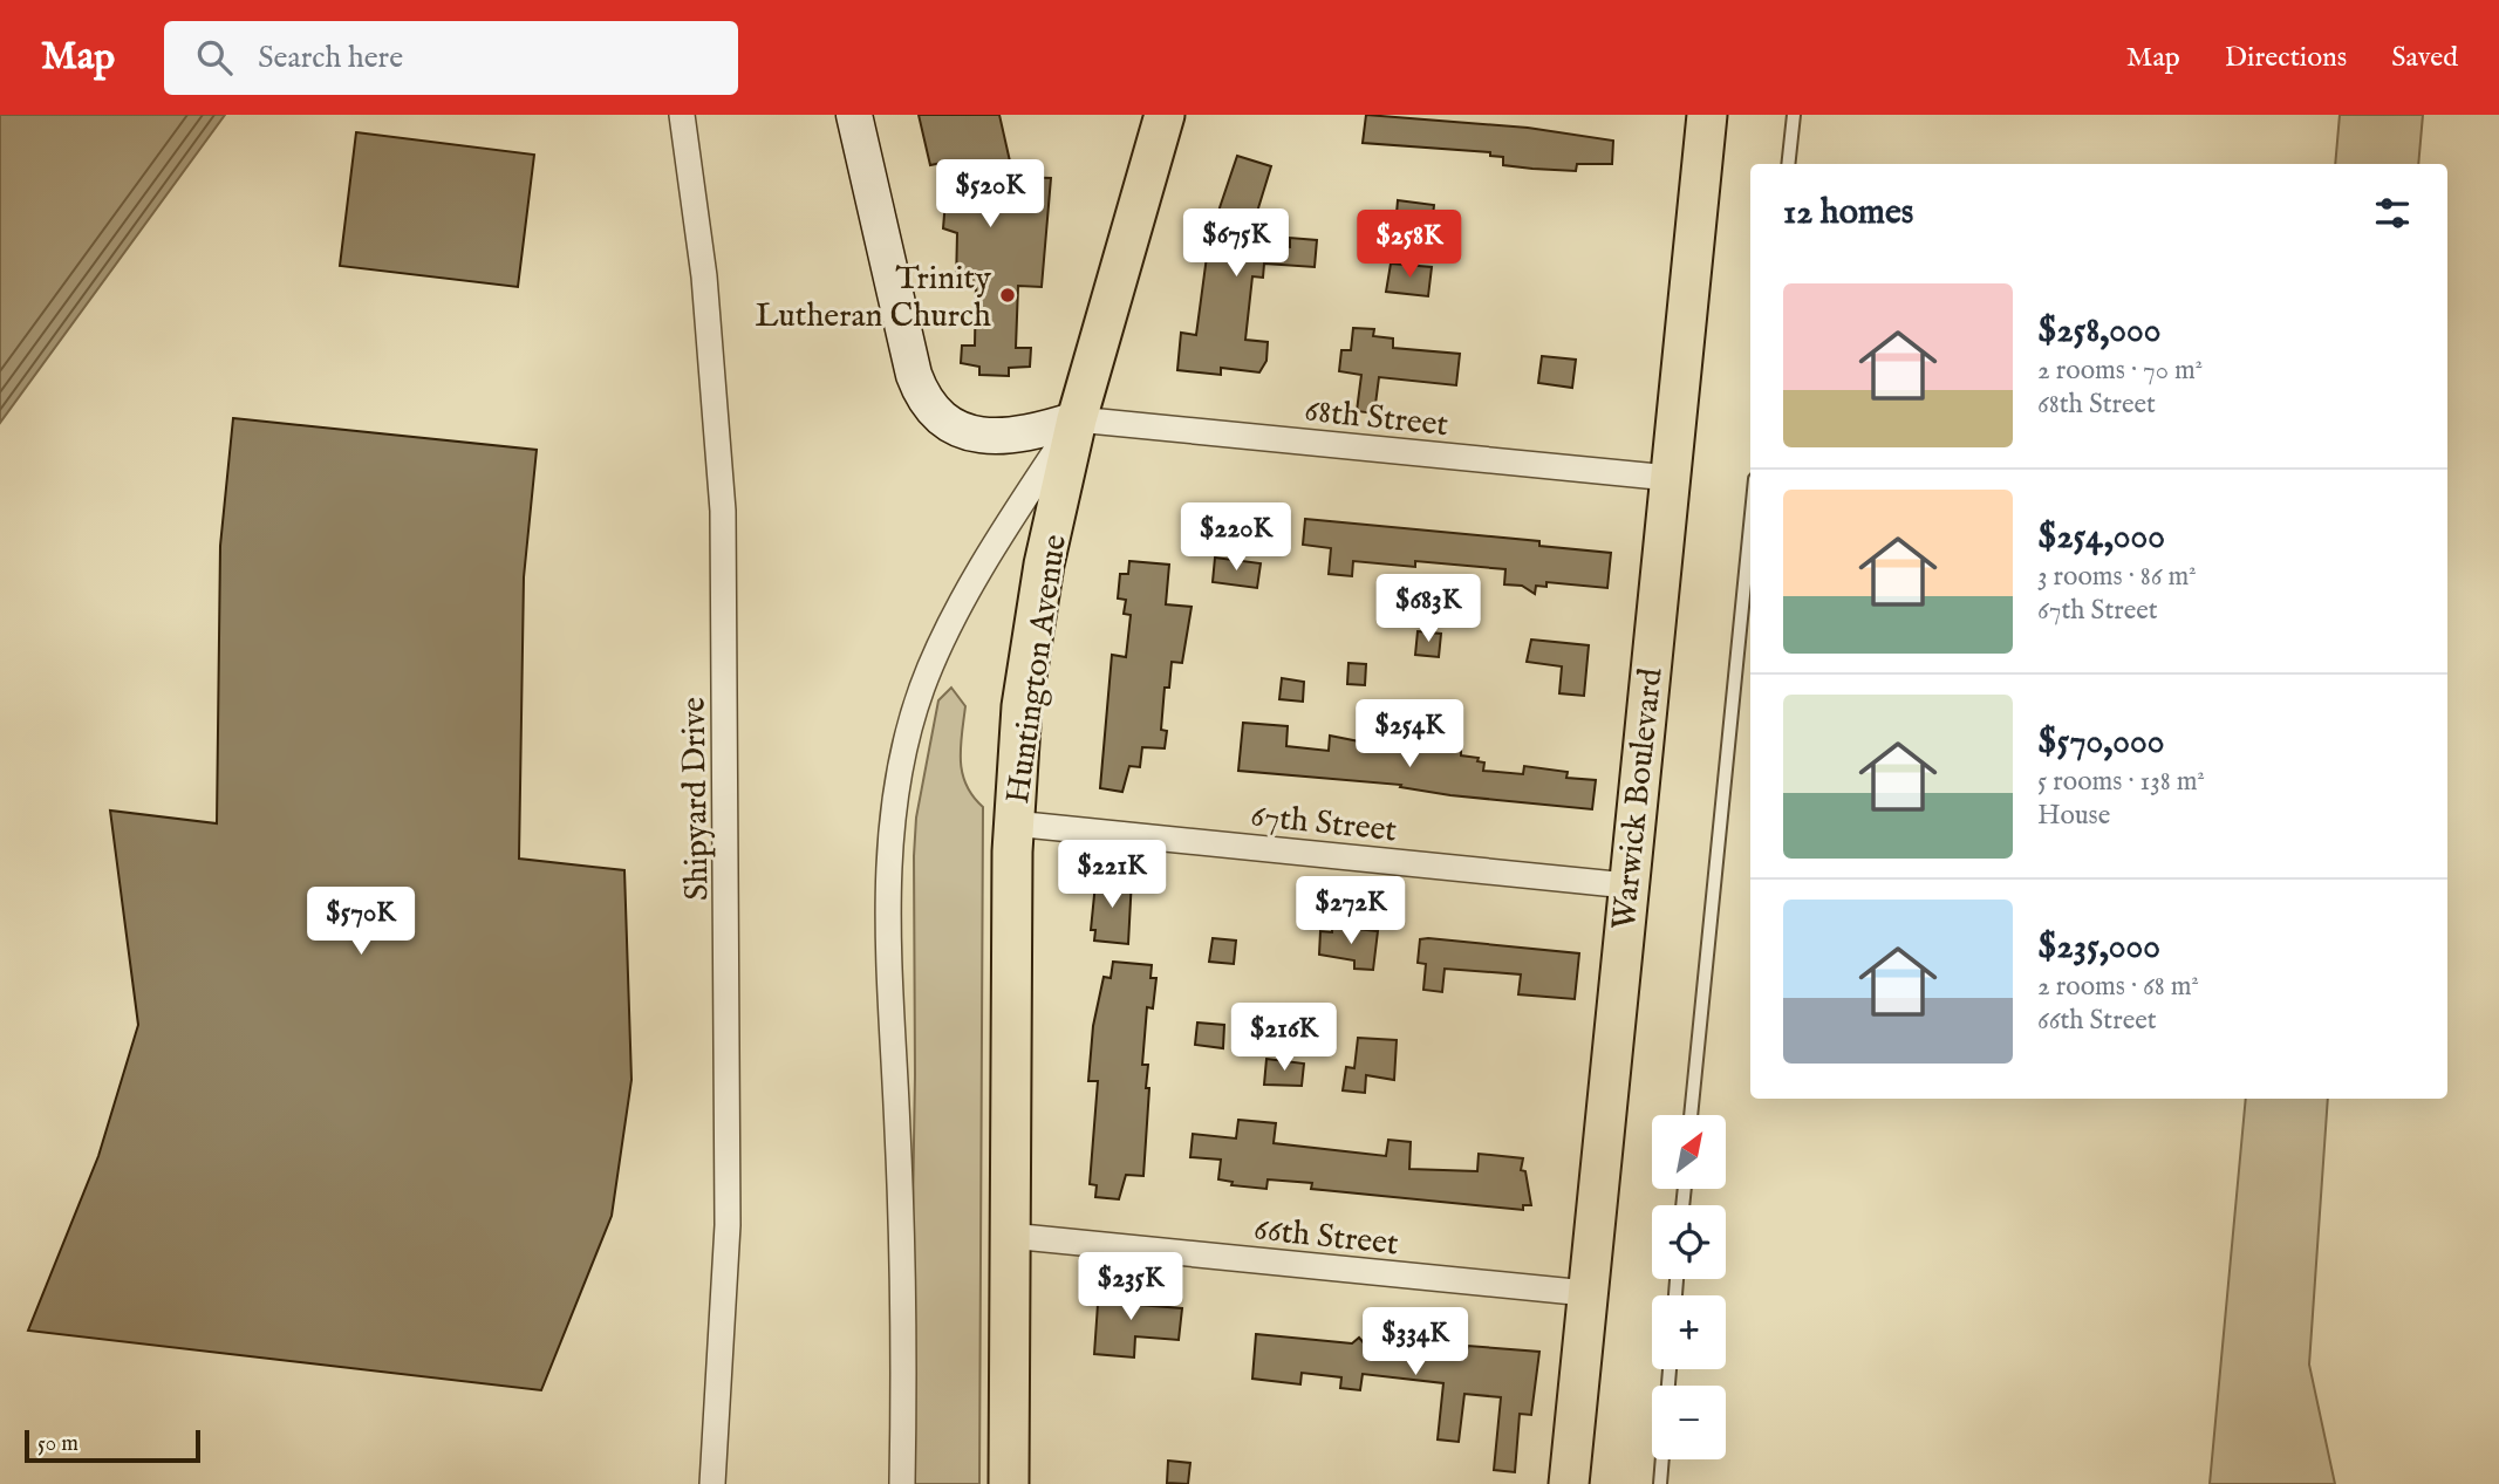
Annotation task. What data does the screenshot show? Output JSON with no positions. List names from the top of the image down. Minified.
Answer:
{"streets":{"main road":["Huntington Avenue","Warwick Boulevard"],"street":["68th Street","Shipyard Drive","67th Street","66th Street"]},"crossings":[["68th Street","Huntington Avenue"],["68th Street","Warwick Boulevard"],["Huntington Avenue","67th Street"],["Huntington Avenue","66th Street"],["Warwick Boulevard","67th Street"],["Warwick Boulevard","66th Street"]],"places":["Trinity Lutheran Church"],"scale_bar":"50 m","north":"top right","page":{"header":"Map","search":"Search here","nav":["Map","Directions","Saved"],"price":["$520K","$675K","$258K","$220K","$683K","$254K","$221K","$272K","$570K","$216K","$235K","$334K"],"heading":"12 homes","list":[{"name":"$258,000","note":"2 rooms · 70 m² · 68th Street"},{"name":"$254,000","note":"3 rooms · 86 m² · 67th Street"},{"name":"$570,000","note":"5 rooms · 138 m² · House"},{"name":"$235,000","note":"2 rooms · 68 m² · 66th Street"}],"map_buttons":["+","−"],"scale":"50 m"}}
